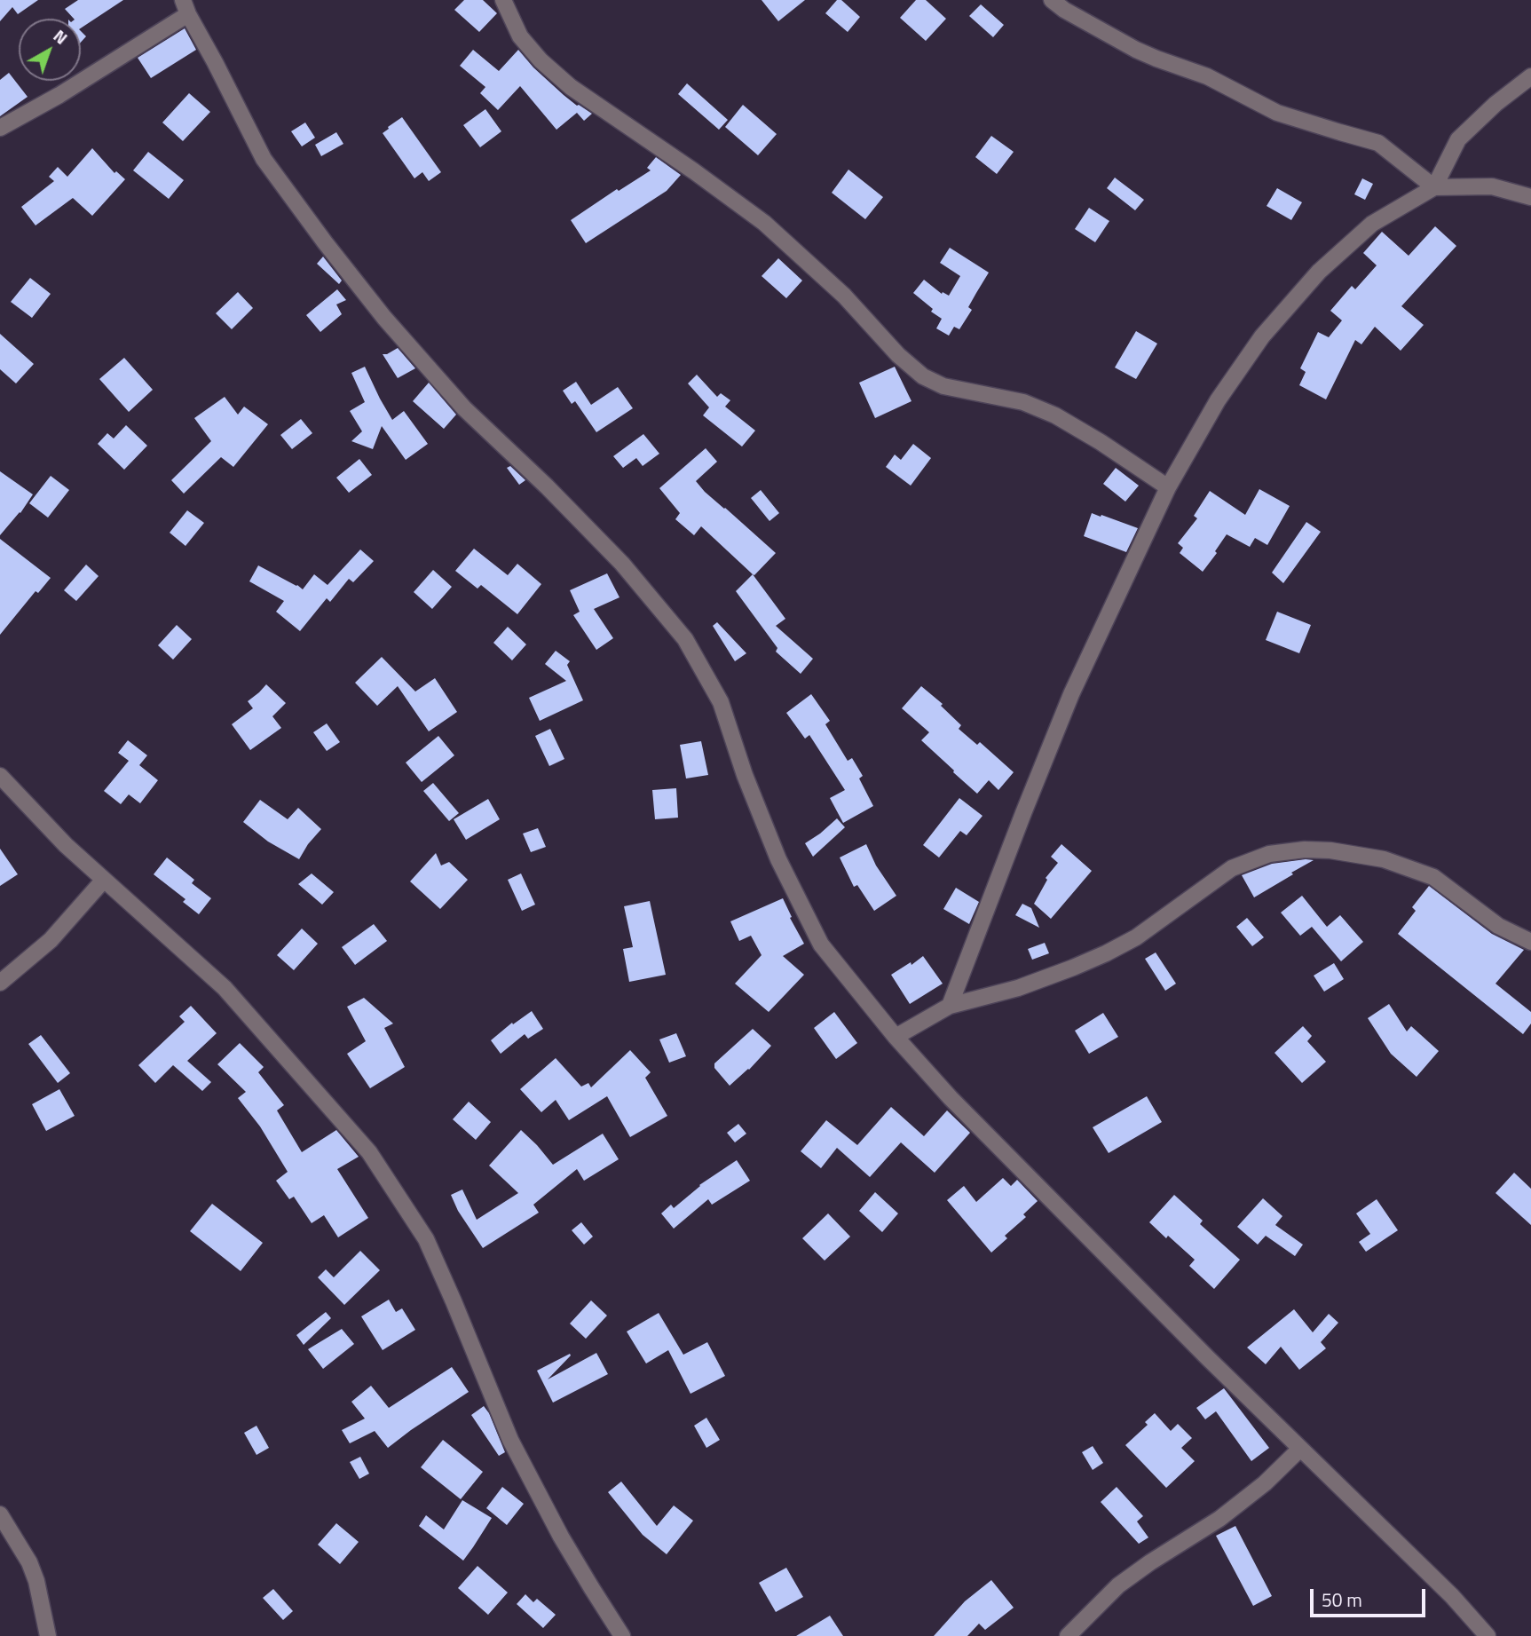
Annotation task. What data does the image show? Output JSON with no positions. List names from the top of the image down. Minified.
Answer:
{"scale_bar":"50 m","north":"top right"}
